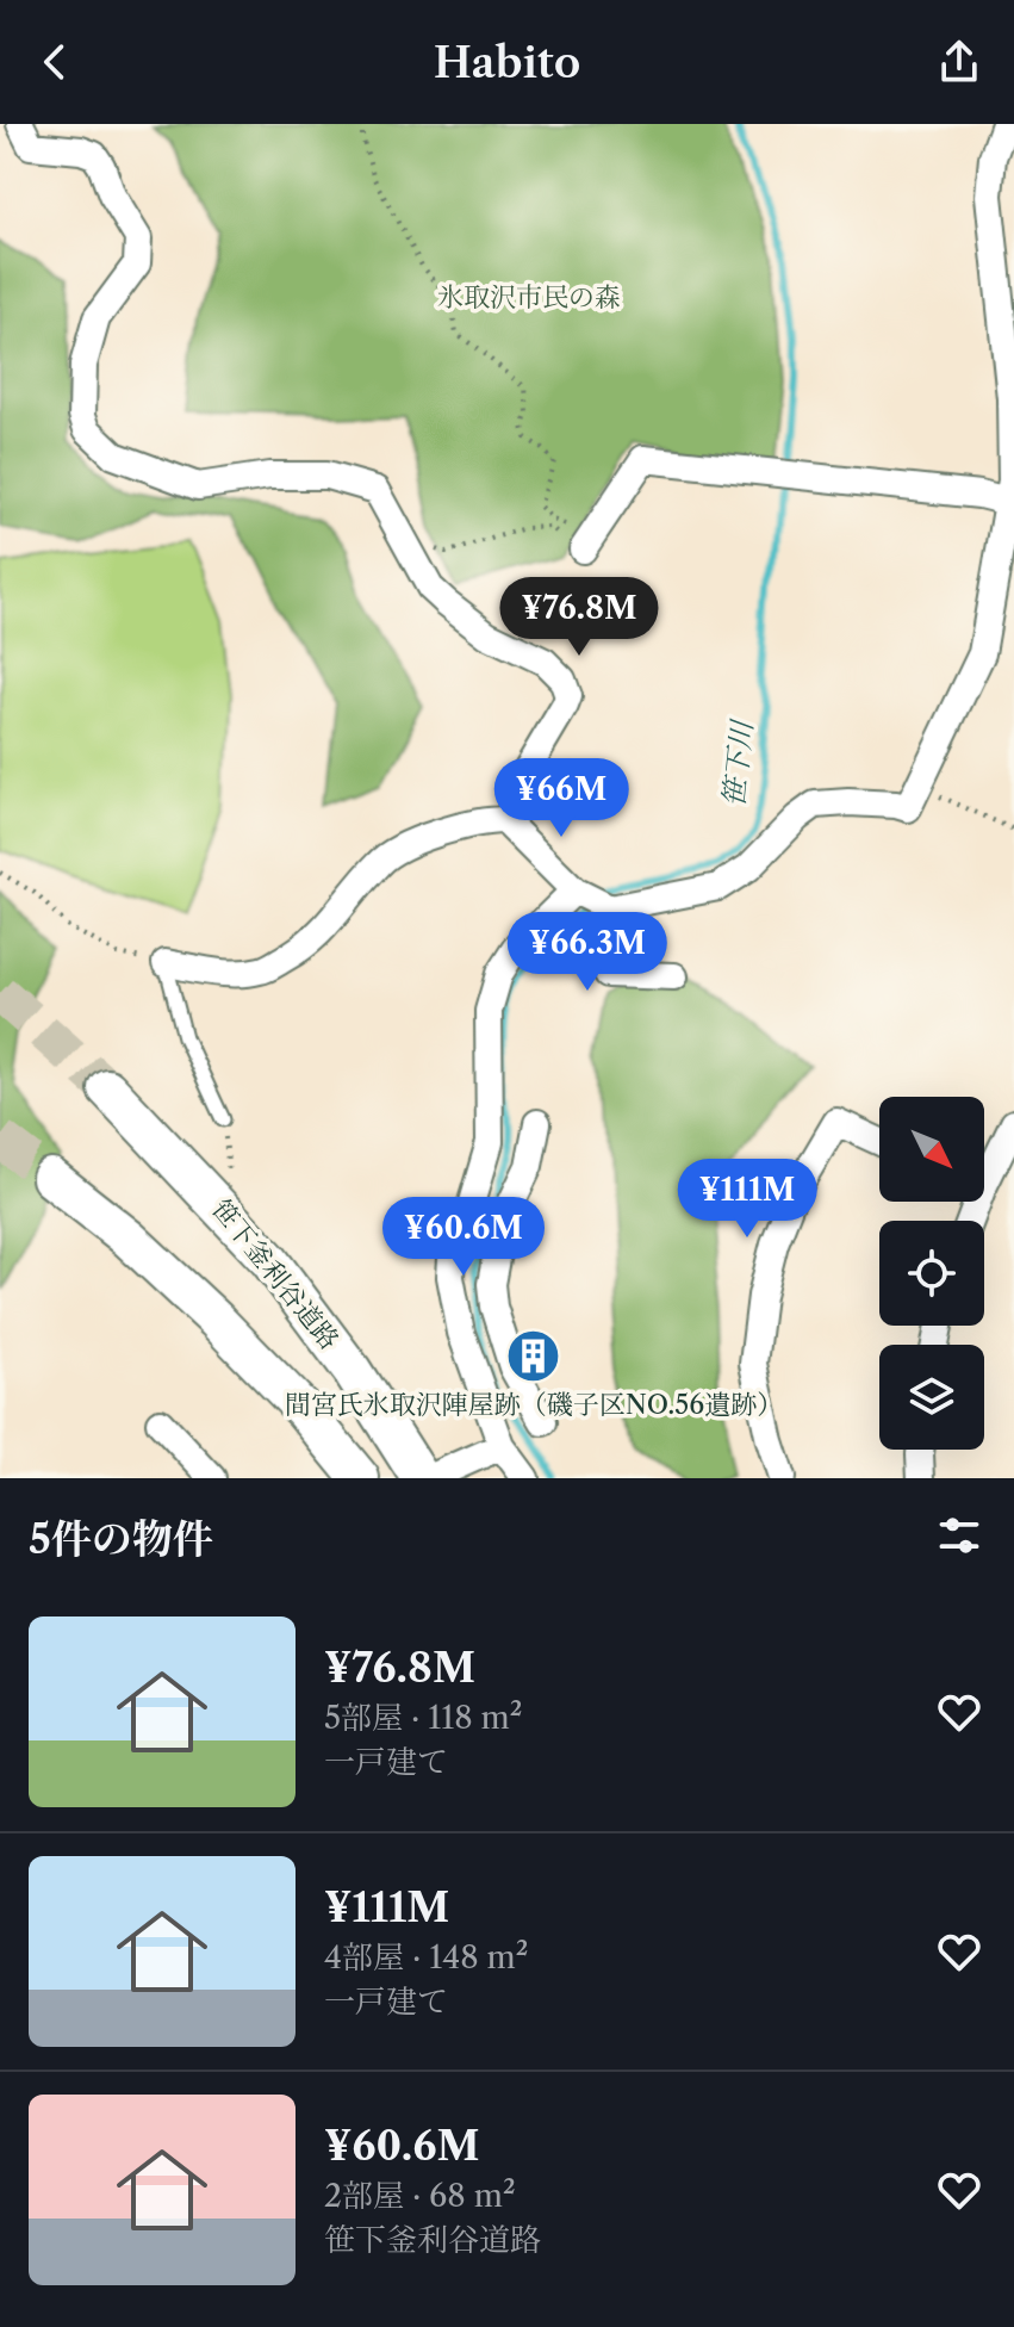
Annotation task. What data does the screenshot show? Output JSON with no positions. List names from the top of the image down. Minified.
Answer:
{"streets":{"street":["笹下釜利谷道路"]},"water":["笹下川"],"parks":["氷取沢市民の森"],"places":{"building":["間宮氏氷取沢陣屋跡（磯子区NO.56遺跡）"]},"north":"bottom right","page":{"header":"Habito","price":["¥76.8M","¥66M","¥66.3M","¥111M","¥60.6M"],"heading":"5件の物件","list":[{"name":"¥76.8M","note":"5部屋 · 118 m² · 一戸建て"},{"name":"¥111M","note":"4部屋 · 148 m² · 一戸建て"},{"name":"¥60.6M","note":"2部屋 · 68 m² · 笹下釜利谷道路"}]}}
